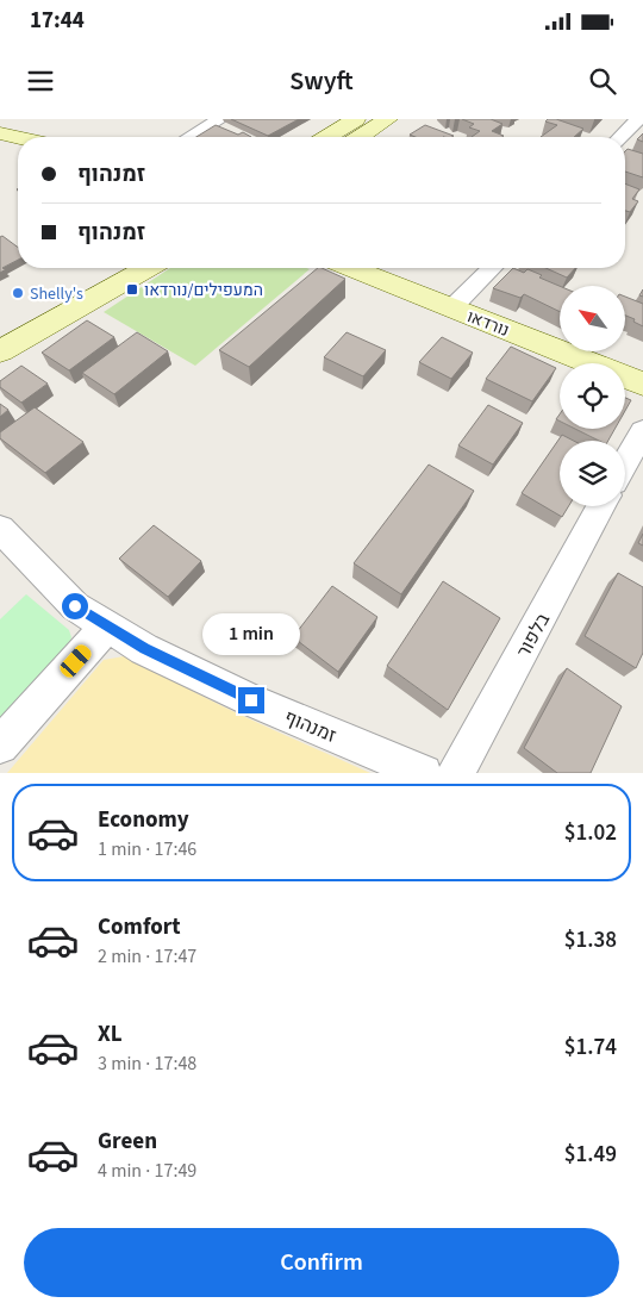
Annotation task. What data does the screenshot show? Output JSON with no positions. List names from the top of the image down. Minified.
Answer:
{"streets":{"street":["נורדאו","בלפור","זמנהוף"]},"places":{"transit":["המעפילים/נורדאו"],"other":["Shelly's"]},"north":"top left","page":{"status":"17:44","header":"Swyft","banner":["זמנהוף","זמנהוף"],"bubble":"1 min","list":[{"name":"Economy","note":"1 min · 17:46","value":"$1.02"},{"name":"Comfort","note":"2 min · 17:47","value":"$1.38"},{"name":"XL","note":"3 min · 17:48","value":"$1.74"},{"name":"Green","note":"4 min · 17:49","value":"$1.49"}],"buttons":"Confirm"}}
